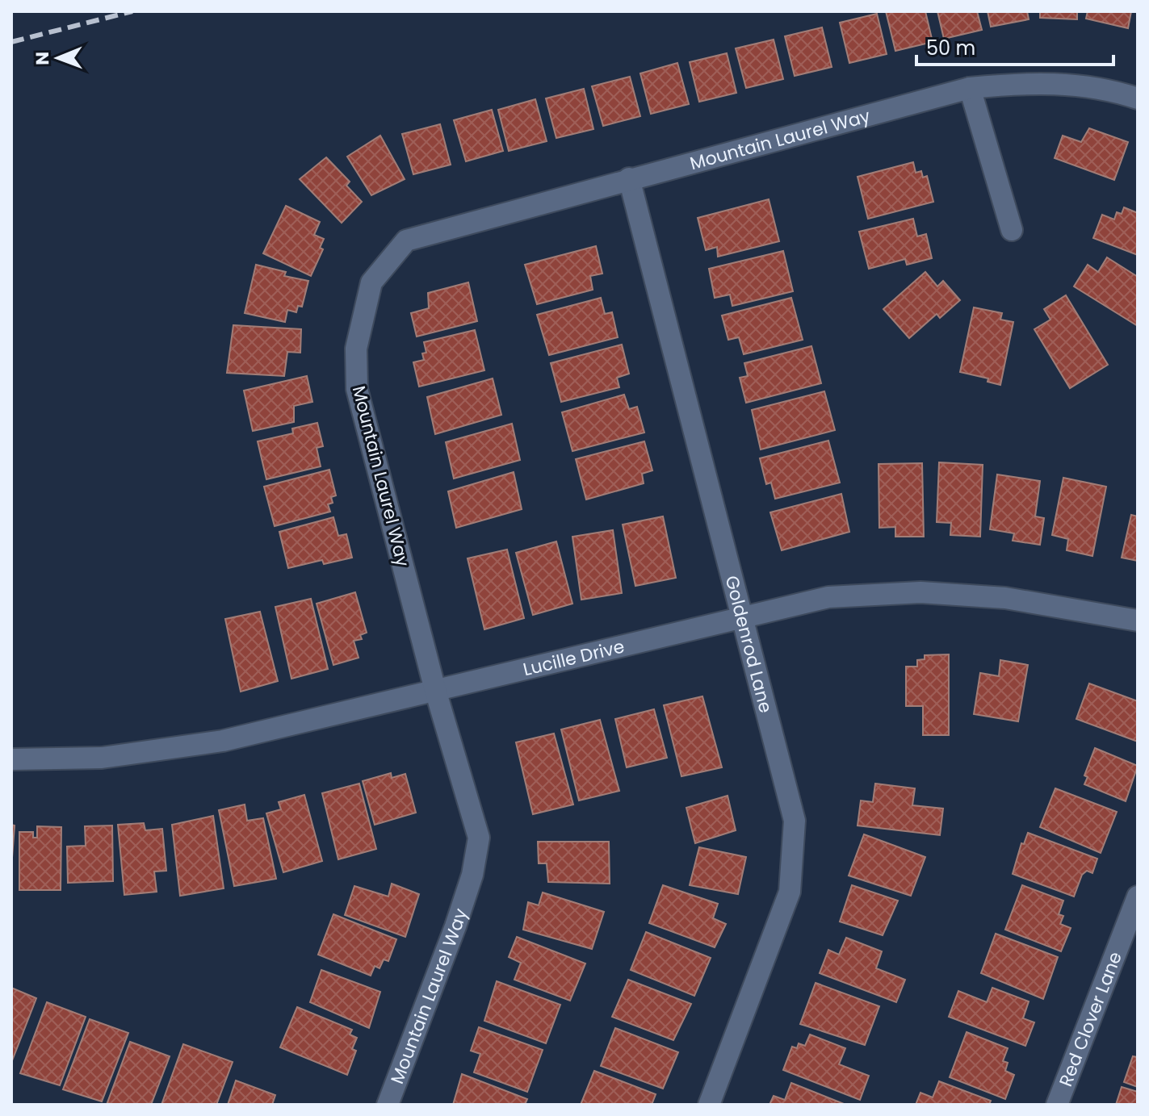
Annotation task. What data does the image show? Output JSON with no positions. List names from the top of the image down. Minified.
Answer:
{"streets":{"street":["Mountain Laurel Way","Goldenrod Lane","Lucille Drive","Red Clover Lane"]},"crossings":[["Mountain Laurel Way","Goldenrod Lane"],["Mountain Laurel Way","Lucille Drive"],["Goldenrod Lane","Lucille Drive"]],"scale_bar":"50 m","north":"left"}
